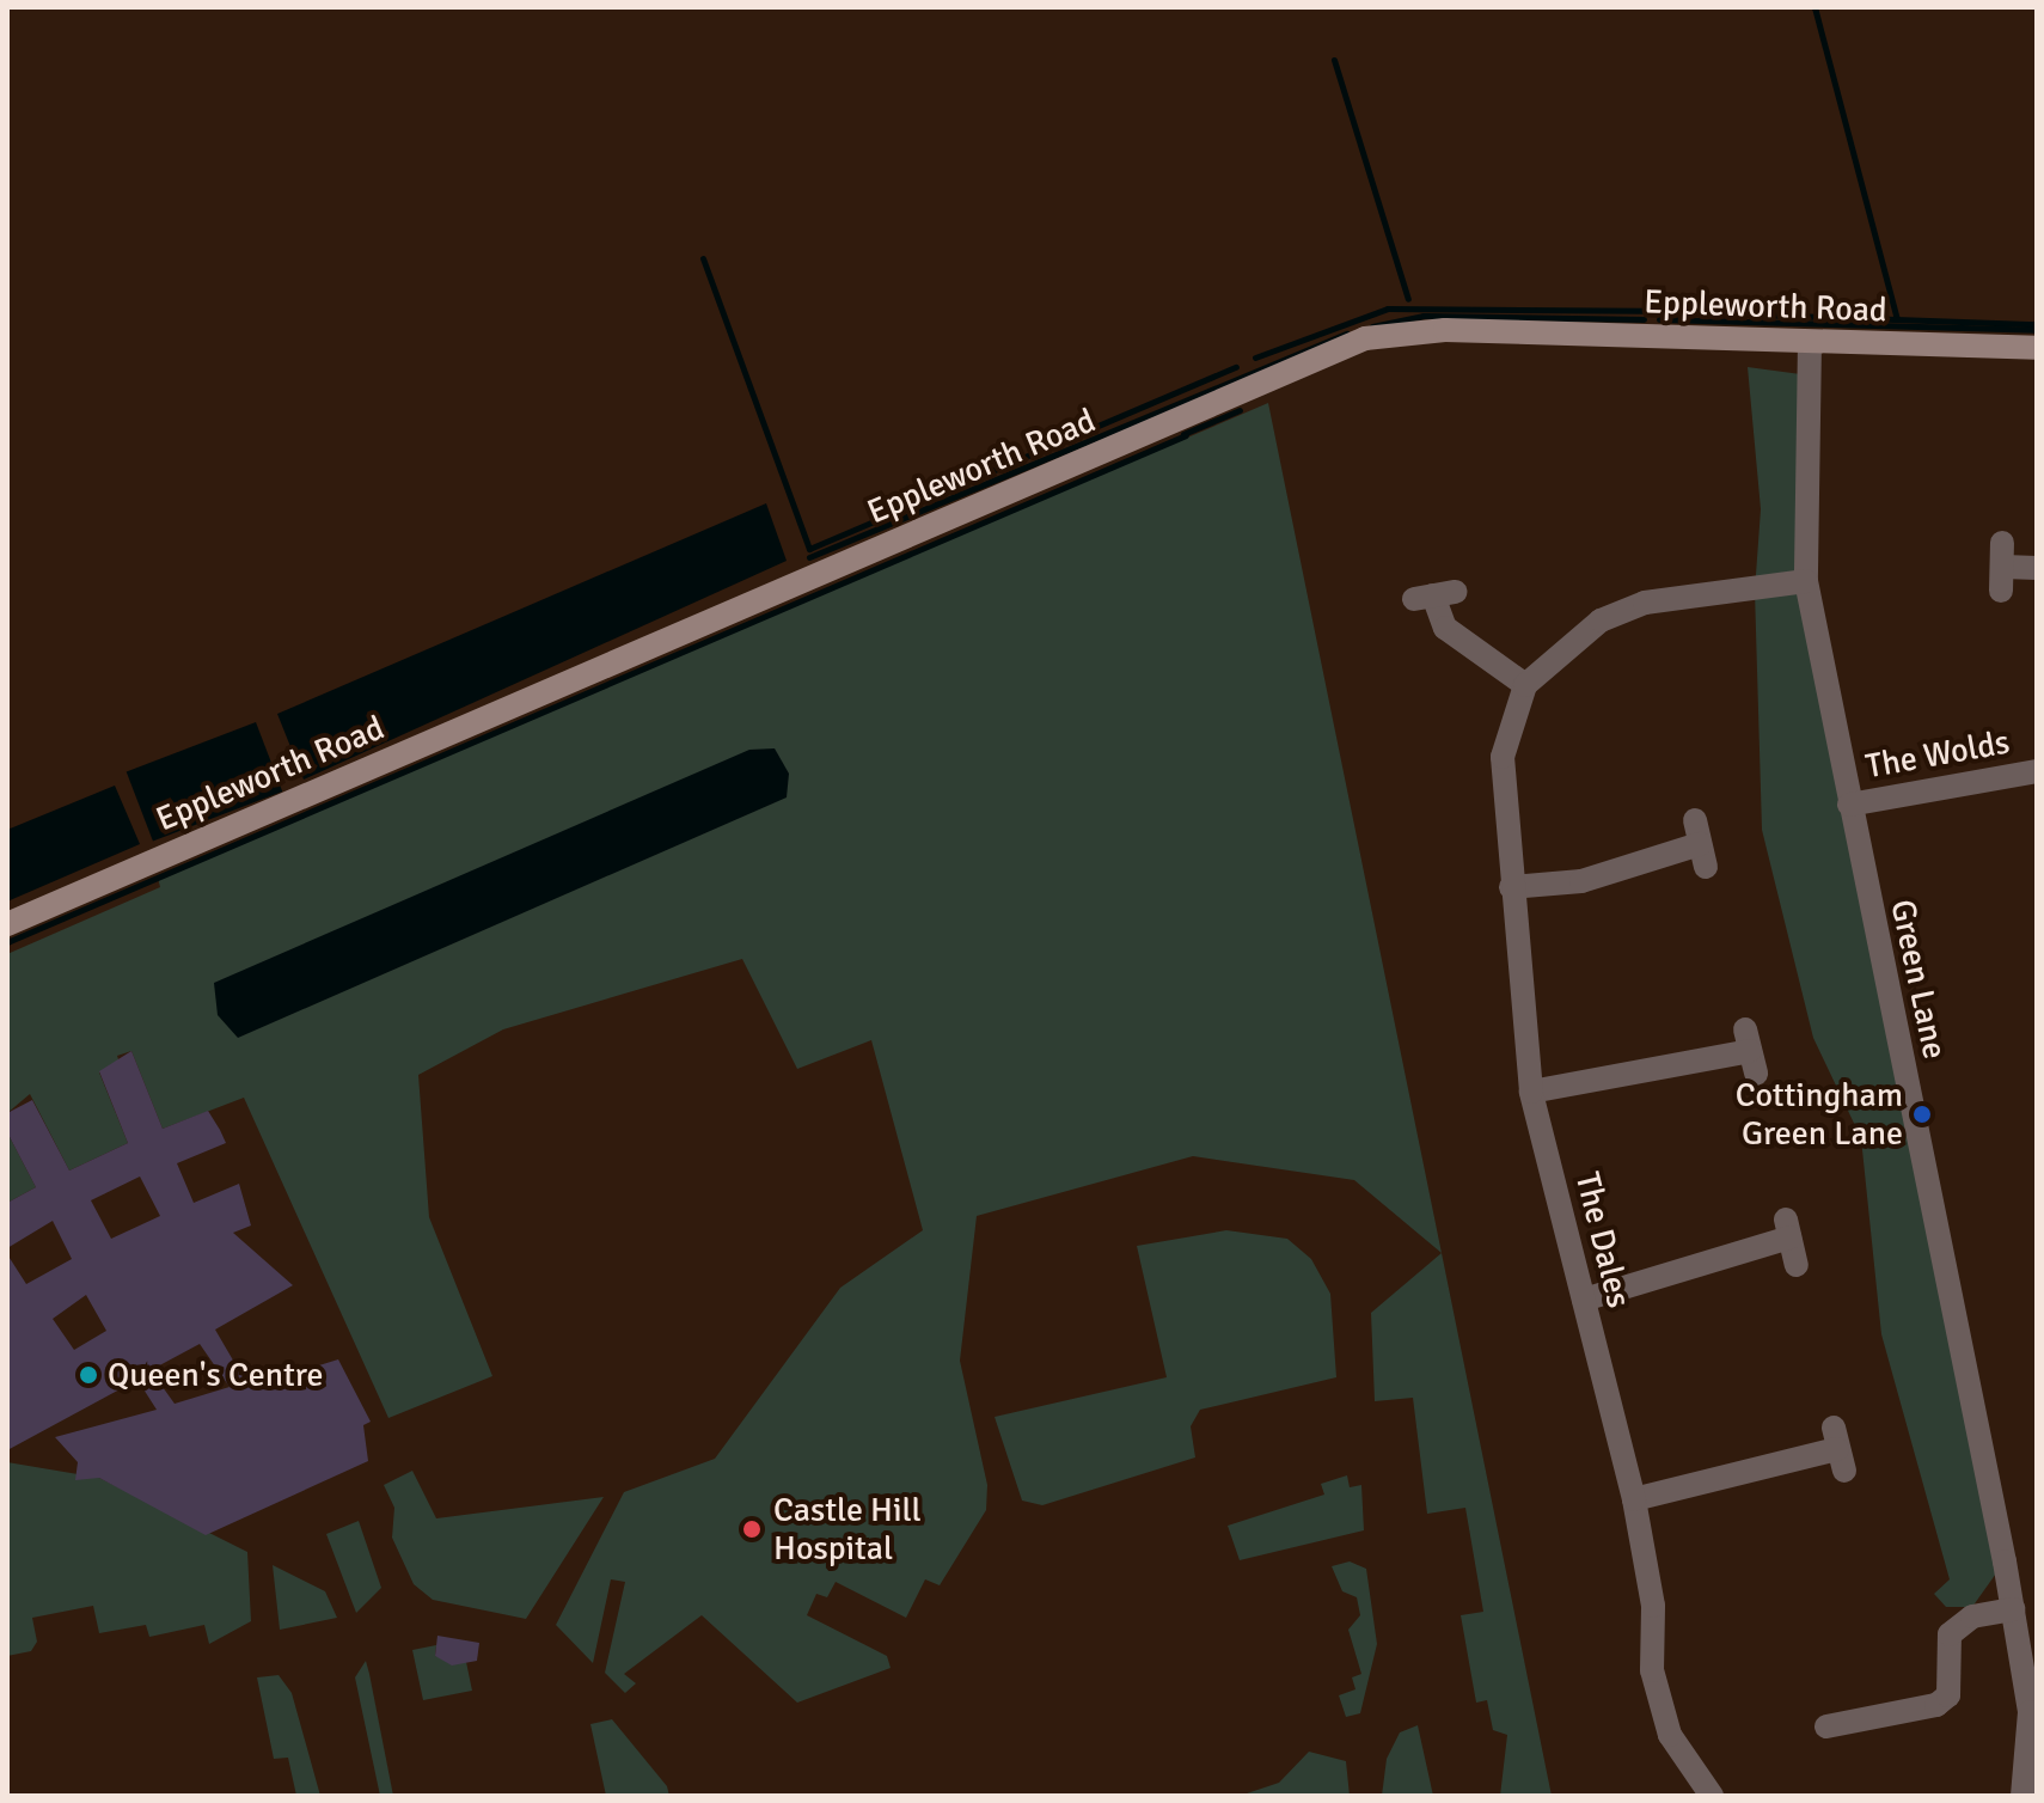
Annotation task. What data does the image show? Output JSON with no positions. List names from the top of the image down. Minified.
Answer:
{"streets":{"street":["Eppleworth Road","The Wolds","Green Lane","The Dales"]},"crossings":[["Eppleworth Road","Green Lane"],["The Wolds","Green Lane"]],"places":["Cottingham Green Lane","Queen's Centre","Castle Hill Hospital"]}
